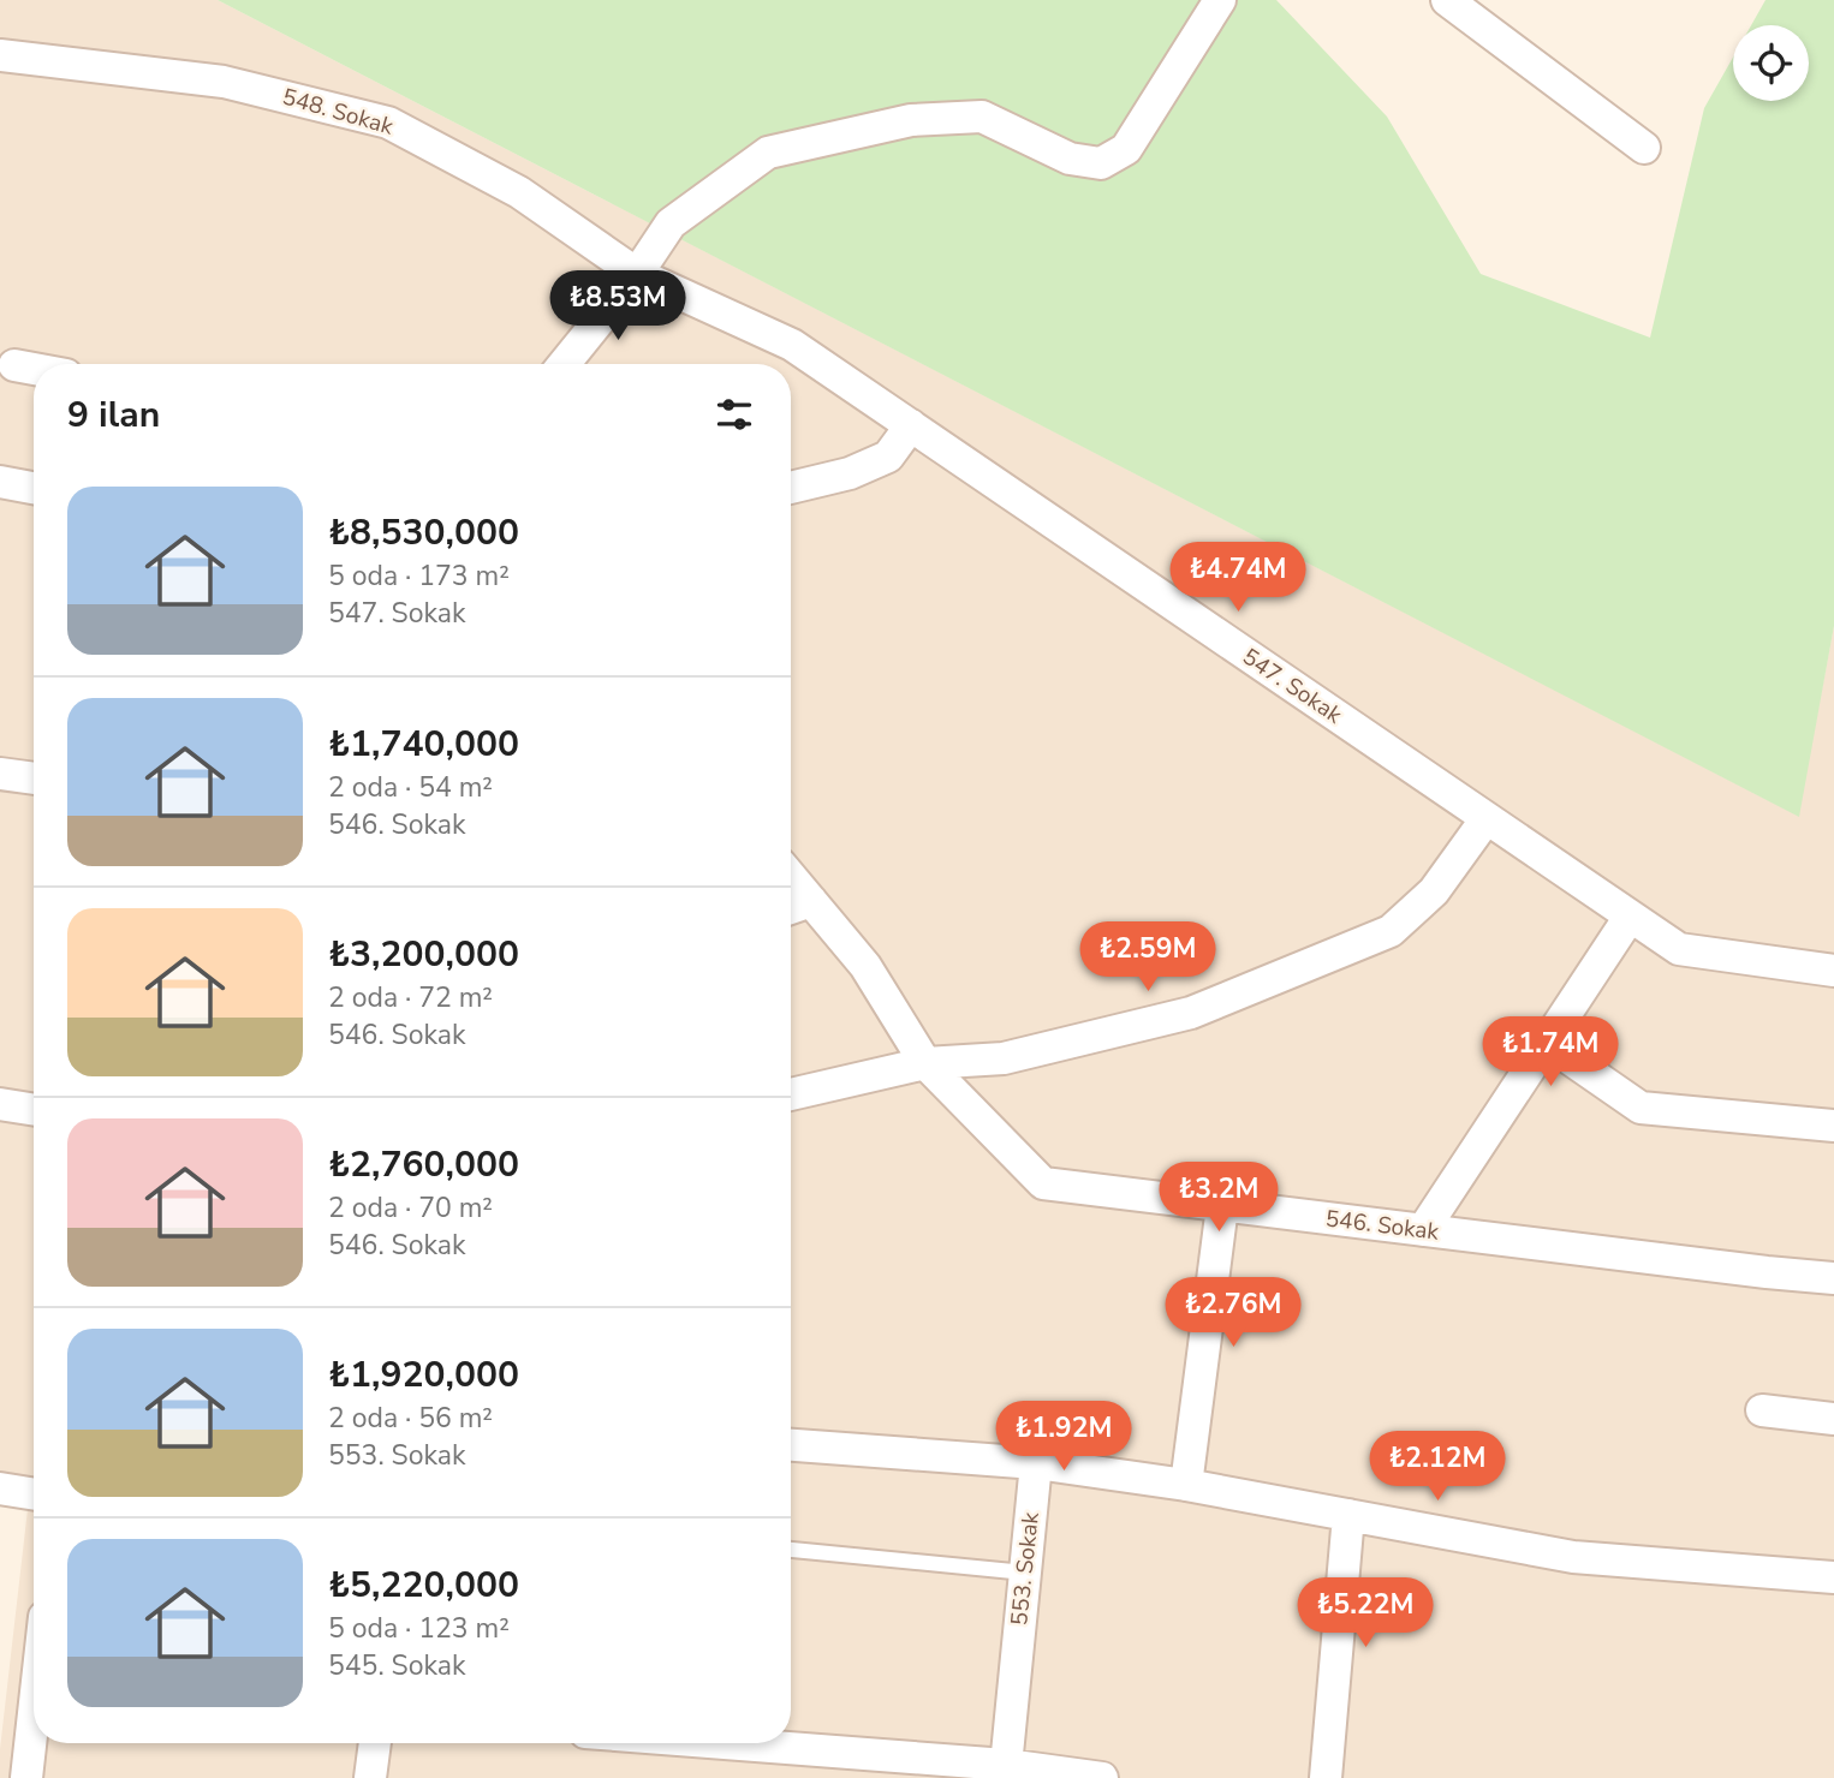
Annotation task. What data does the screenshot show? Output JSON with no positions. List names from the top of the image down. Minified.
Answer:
{"streets":{"street":["548. Sokak","547. Sokak","546. Sokak","553. Sokak"]},"crossings":[["548. Sokak","547. Sokak"]],"page":{"price":["₺8.53M","₺4.74M","₺2.59M","₺1.74M","₺3.2M","₺2.76M","₺1.92M","₺2.12M","₺5.22M"],"heading":"9 ilan","list":[{"name":"₺8,530,000","note":"5 oda · 173 m² · 547. Sokak"},{"name":"₺1,740,000","note":"2 oda · 54 m² · 546. Sokak"},{"name":"₺3,200,000","note":"2 oda · 72 m² · 546. Sokak"},{"name":"₺2,760,000","note":"2 oda · 70 m² · 546. Sokak"},{"name":"₺1,920,000","note":"2 oda · 56 m² · 553. Sokak"},{"name":"₺5,220,000","note":"5 oda · 123 m² · 545. Sokak"}]}}
